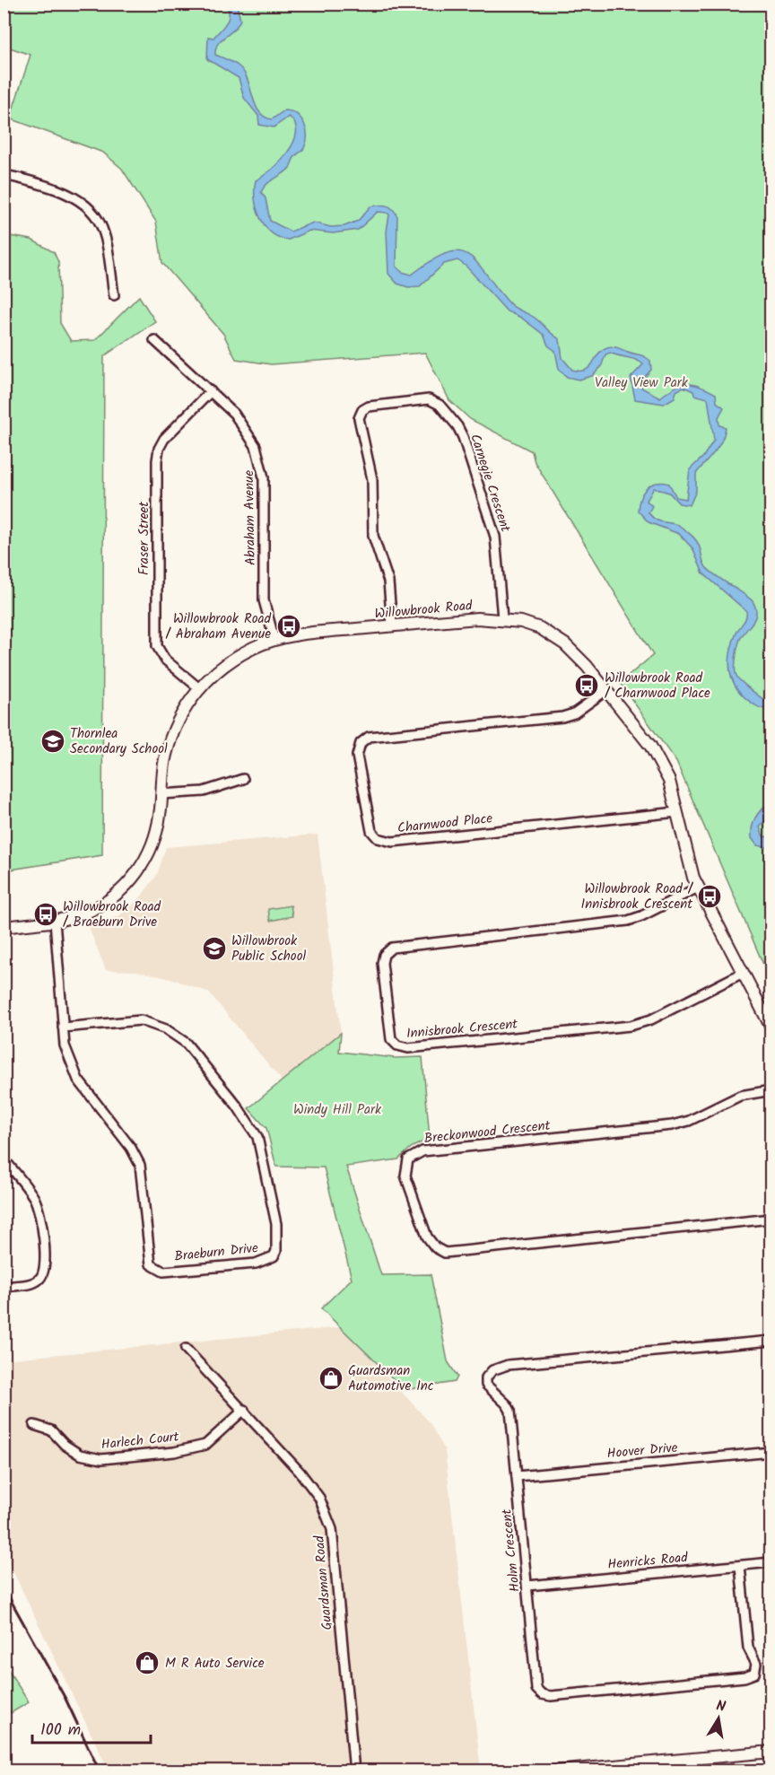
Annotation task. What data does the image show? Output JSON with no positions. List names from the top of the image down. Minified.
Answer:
{"streets":{"street":["Carnegie Crescent","Abraham Avenue","Fraser Street","Willowbrook Road","Charnwood Place","Innisbrook Crescent","Breckonwood Crescent","Braeburn Drive","Harlech Court","Hoover Drive","Holm Crescent","Henricks Road","Guardsman Road"]},"crossings":[["Carnegie Crescent","Willowbrook Road"],["Abraham Avenue","Fraser Street"],["Abraham Avenue","Willowbrook Road"],["Fraser Street","Willowbrook Road"],["Willowbrook Road","Charnwood Place"],["Willowbrook Road","Innisbrook Crescent"],["Willowbrook Road","Braeburn Drive"],["Harlech Court","Guardsman Road"],["Hoover Drive","Holm Crescent"],["Holm Crescent","Henricks Road"]],"parks":["Valley View Park","Windy Hill Park"],"places":{"bus stop":["Willowbrook Road / Abraham Avenue","Willowbrook Road / Charnwood Place","Willowbrook Road / Innisbrook Crescent","Willowbrook Road / Braeburn Drive"],"school or university":["Thornlea Secondary School","Willowbrook Public School"],"shop":["Guardsman Automotive Inc","M R Auto Service"]},"scale_bar":"100 m","north":"top"}
